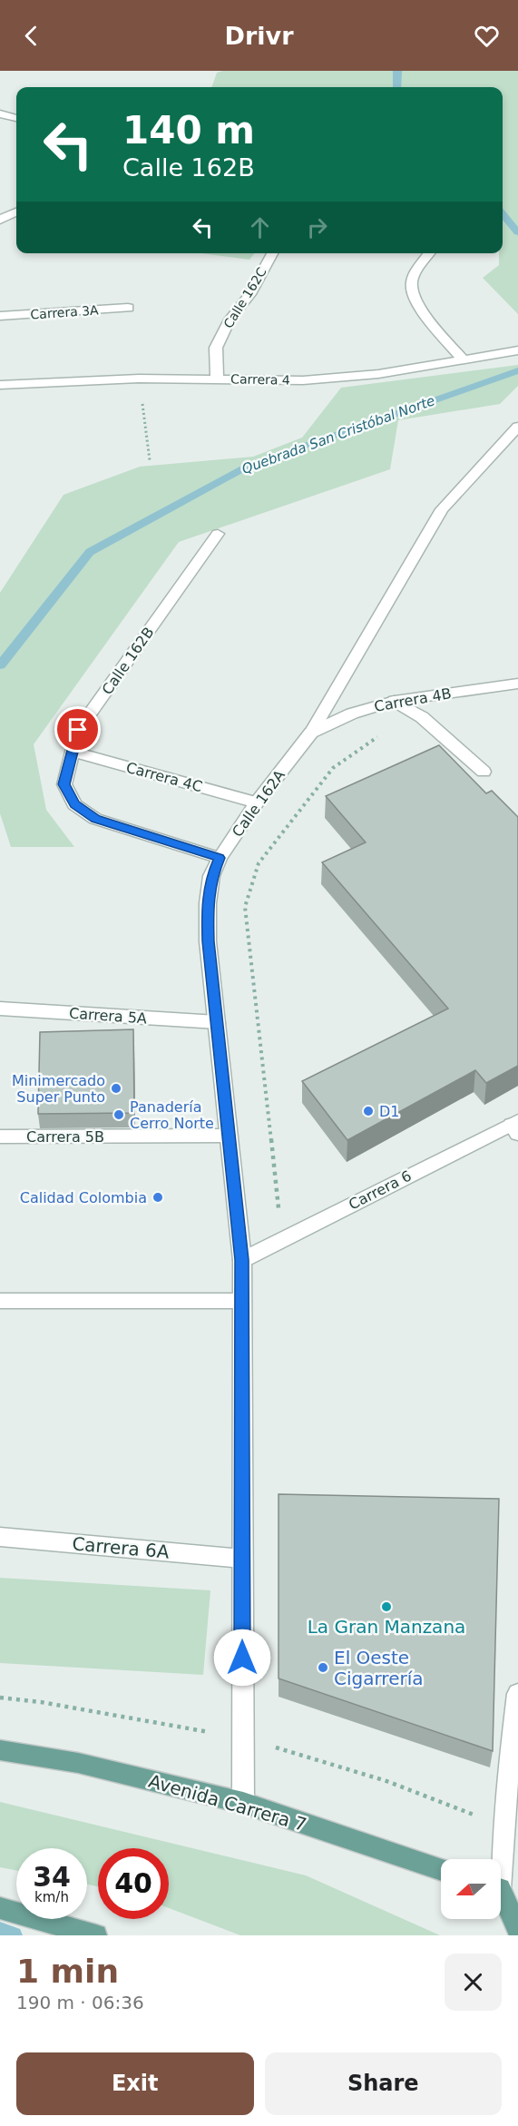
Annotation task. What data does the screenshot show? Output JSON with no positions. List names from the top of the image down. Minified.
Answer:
{"streets":{"main road":["Avenida Carrera 7"],"street":["Calle 162C","Carrera 3A","Carrera 4","Calle 162B","Carrera 4B","Carrera 4C","Calle 162A","Carrera 5A","Carrera 5B","Carrera 6","Carrera 6A"]},"crossings":[["Calle 162C","Carrera 4"],["Calle 162B","Carrera 4C"],["Calle 162B","Calle 162A"],["Carrera 4B","Calle 162A"],["Carrera 4C","Calle 162A"],["Calle 162A","Carrera 5A"],["Calle 162A","Carrera 5B"],["Calle 162A","Carrera 6"],["Calle 162A","Carrera 6A"],["Calle 162A","Avenida Carrera 7"]],"water":["Quebrada San Cristóbal Norte"],"places":["Minimercado Super Punto","D1","Panadería Cerro Norte","Calidad Colombia","La Gran Manzana","El Oeste Cigarrería"],"north":"left","page":{"header":"Drivr","turn":["140 m","Calle 162B"],"speed":"34 km/h","limit":"40","heading":["1 min","190 m · 06:36"],"buttons":["Exit","Share"]}}
